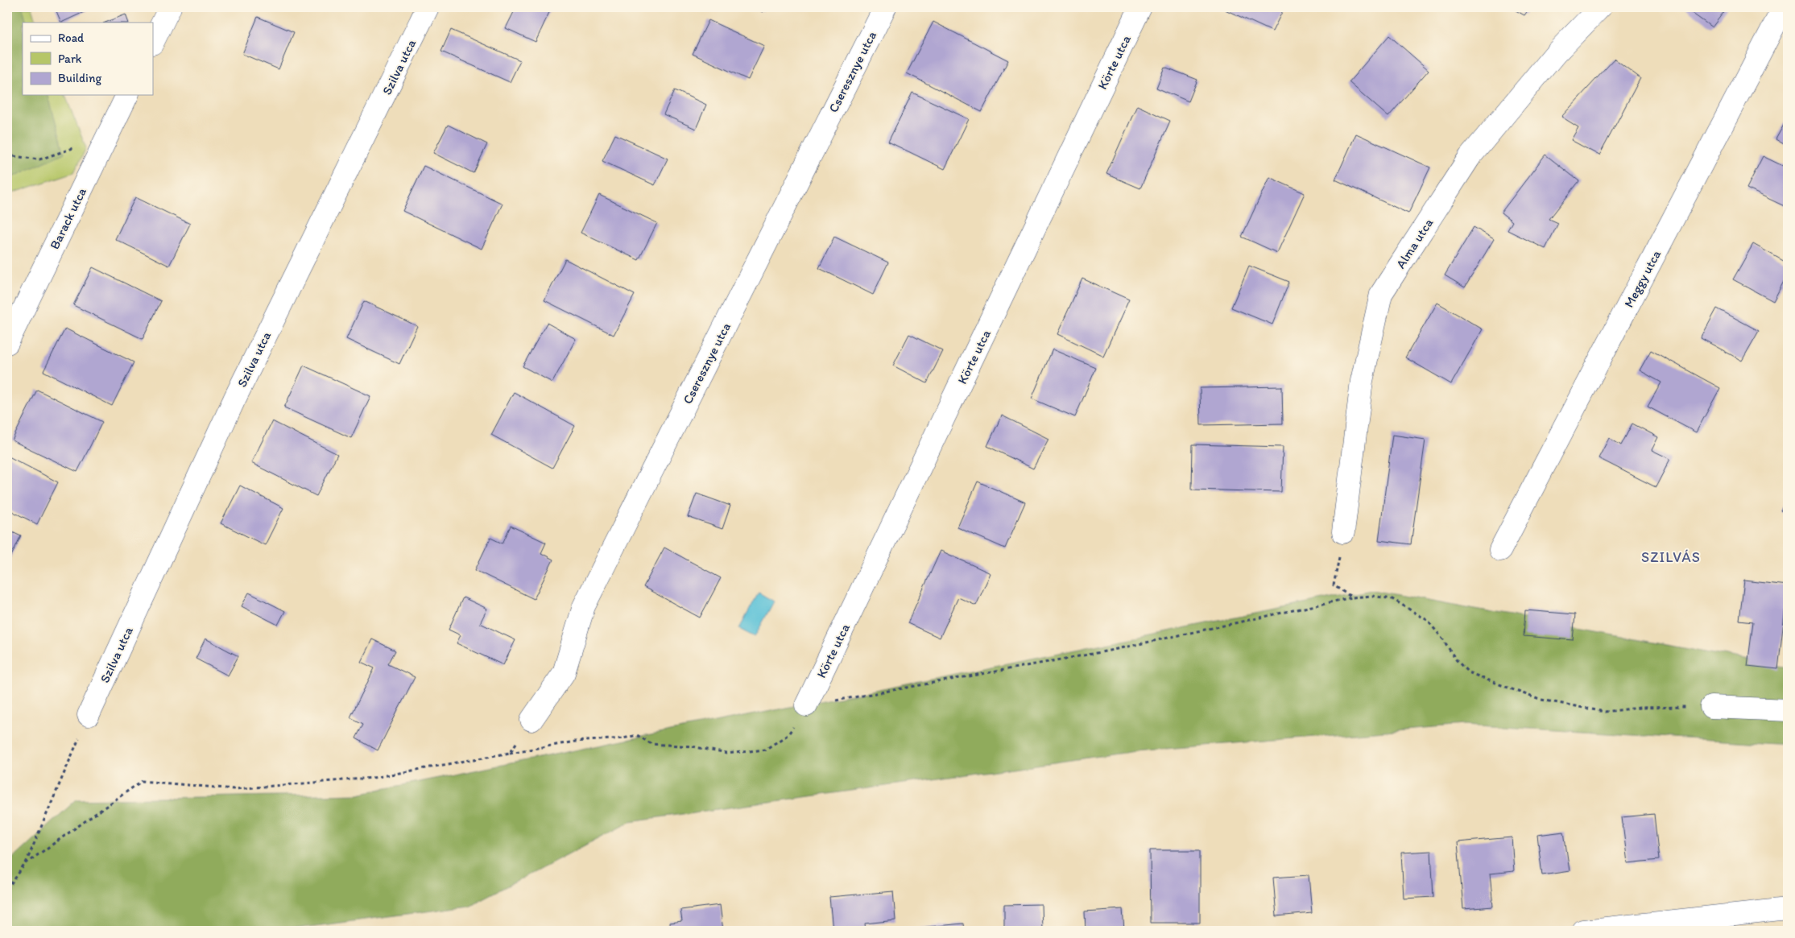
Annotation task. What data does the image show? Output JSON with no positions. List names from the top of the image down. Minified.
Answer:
{"streets":{"street":["Körte utca","Szilva utca","Cseresznye utca","Barack utca","Alma utca","Meggy utca"]},"districts":["SZILVÁS"],"legend":["Road","Park","Building"]}
